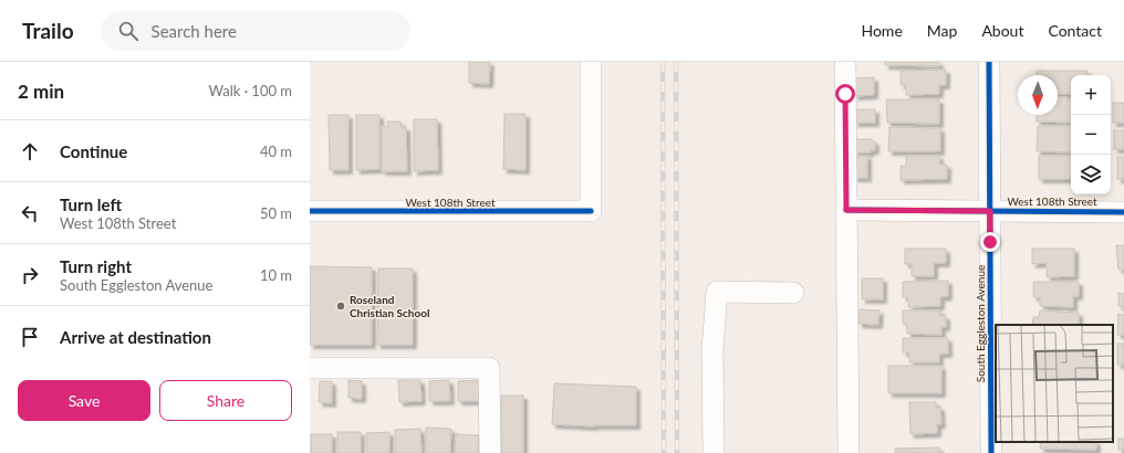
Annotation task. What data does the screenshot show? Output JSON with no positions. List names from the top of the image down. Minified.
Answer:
{"streets":{"street":["West 108th Street","South Eggleston Avenue"]},"crossings":[["West 108th Street","South Eggleston Avenue"]],"places":["Roseland Christian School"],"north":"bottom","page":{"header":"Trailo","search":"Search here","nav":["Home","Map","About","Contact"],"heading":["2 min","Walk · 100 m"],"map_buttons":["+","−"],"list":[["Continue","40 m"],["Turn left","West 108th Street","50 m"],["Turn right","South Eggleston Avenue","10 m"],"Arrive at destination"],"buttons":["Save","Share"]}}
